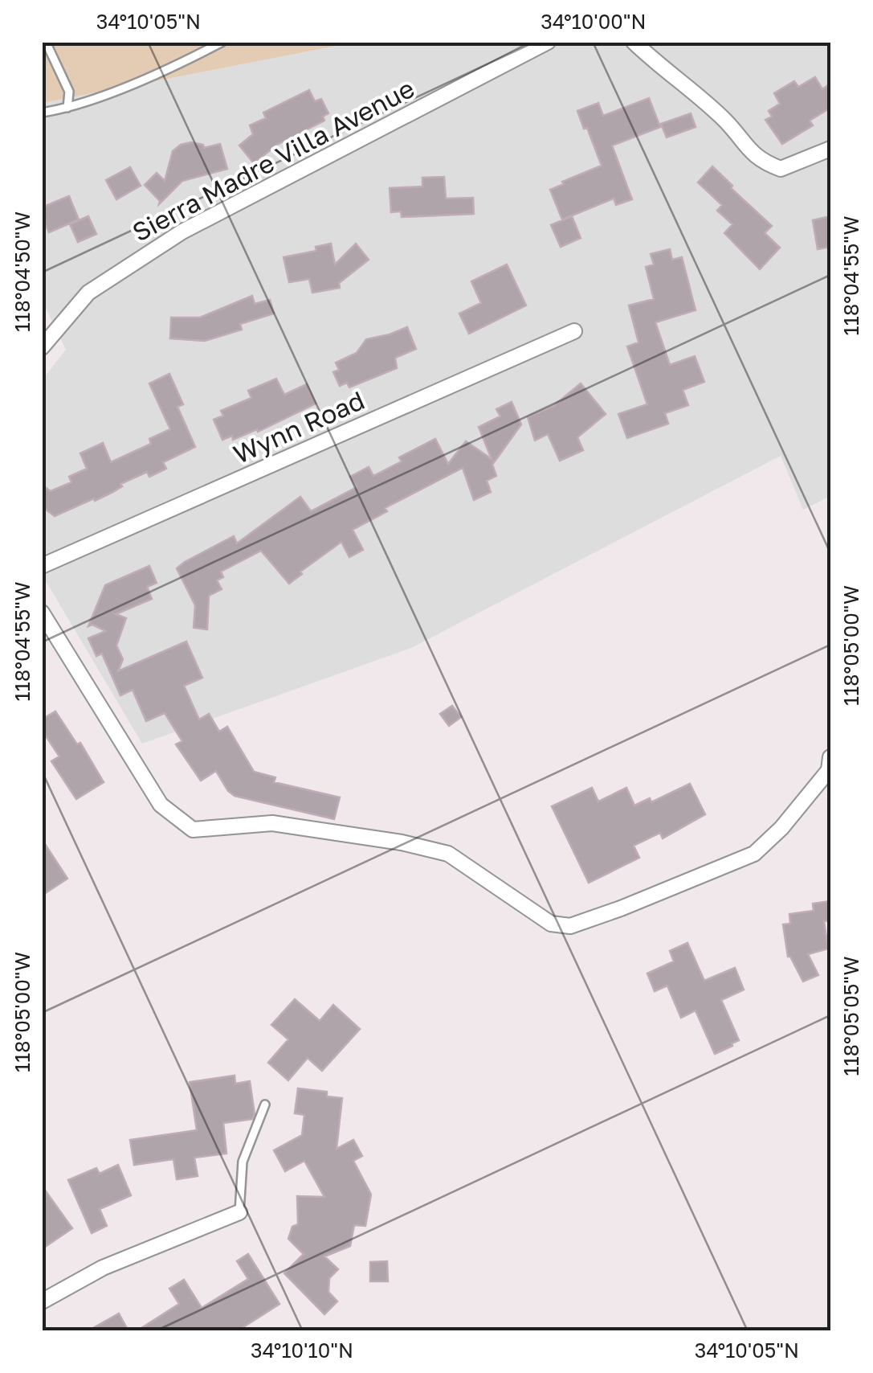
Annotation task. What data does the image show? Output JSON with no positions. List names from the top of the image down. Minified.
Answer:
{"streets":{"street":["Sierra Madre Villa Avenue","Wynn Road"]},"coordinates":["34°10'05\"N","34°10'00\"N","118°04'50\"W","118°04'55\"W","118°05'00\"W","118°05'05\"W","34°10'10\"N"]}
